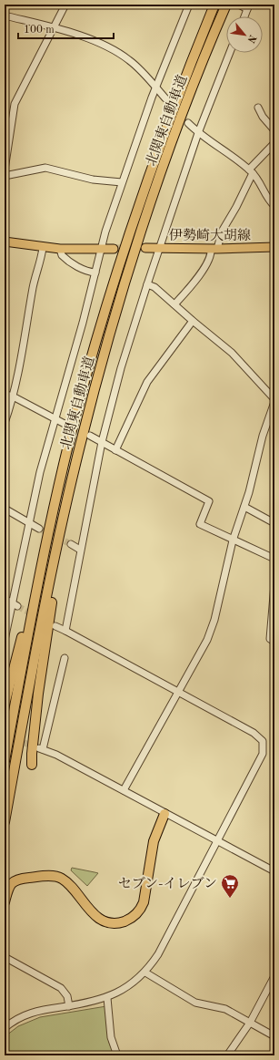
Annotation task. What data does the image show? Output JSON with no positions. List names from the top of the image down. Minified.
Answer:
{"streets":{"highway":["北関東自動車道"],"main road":["伊勢崎大胡線"]},"places":{"supermarket":["セブン-イレブン"]},"scale_bar":"100 m","north":"bottom right"}
